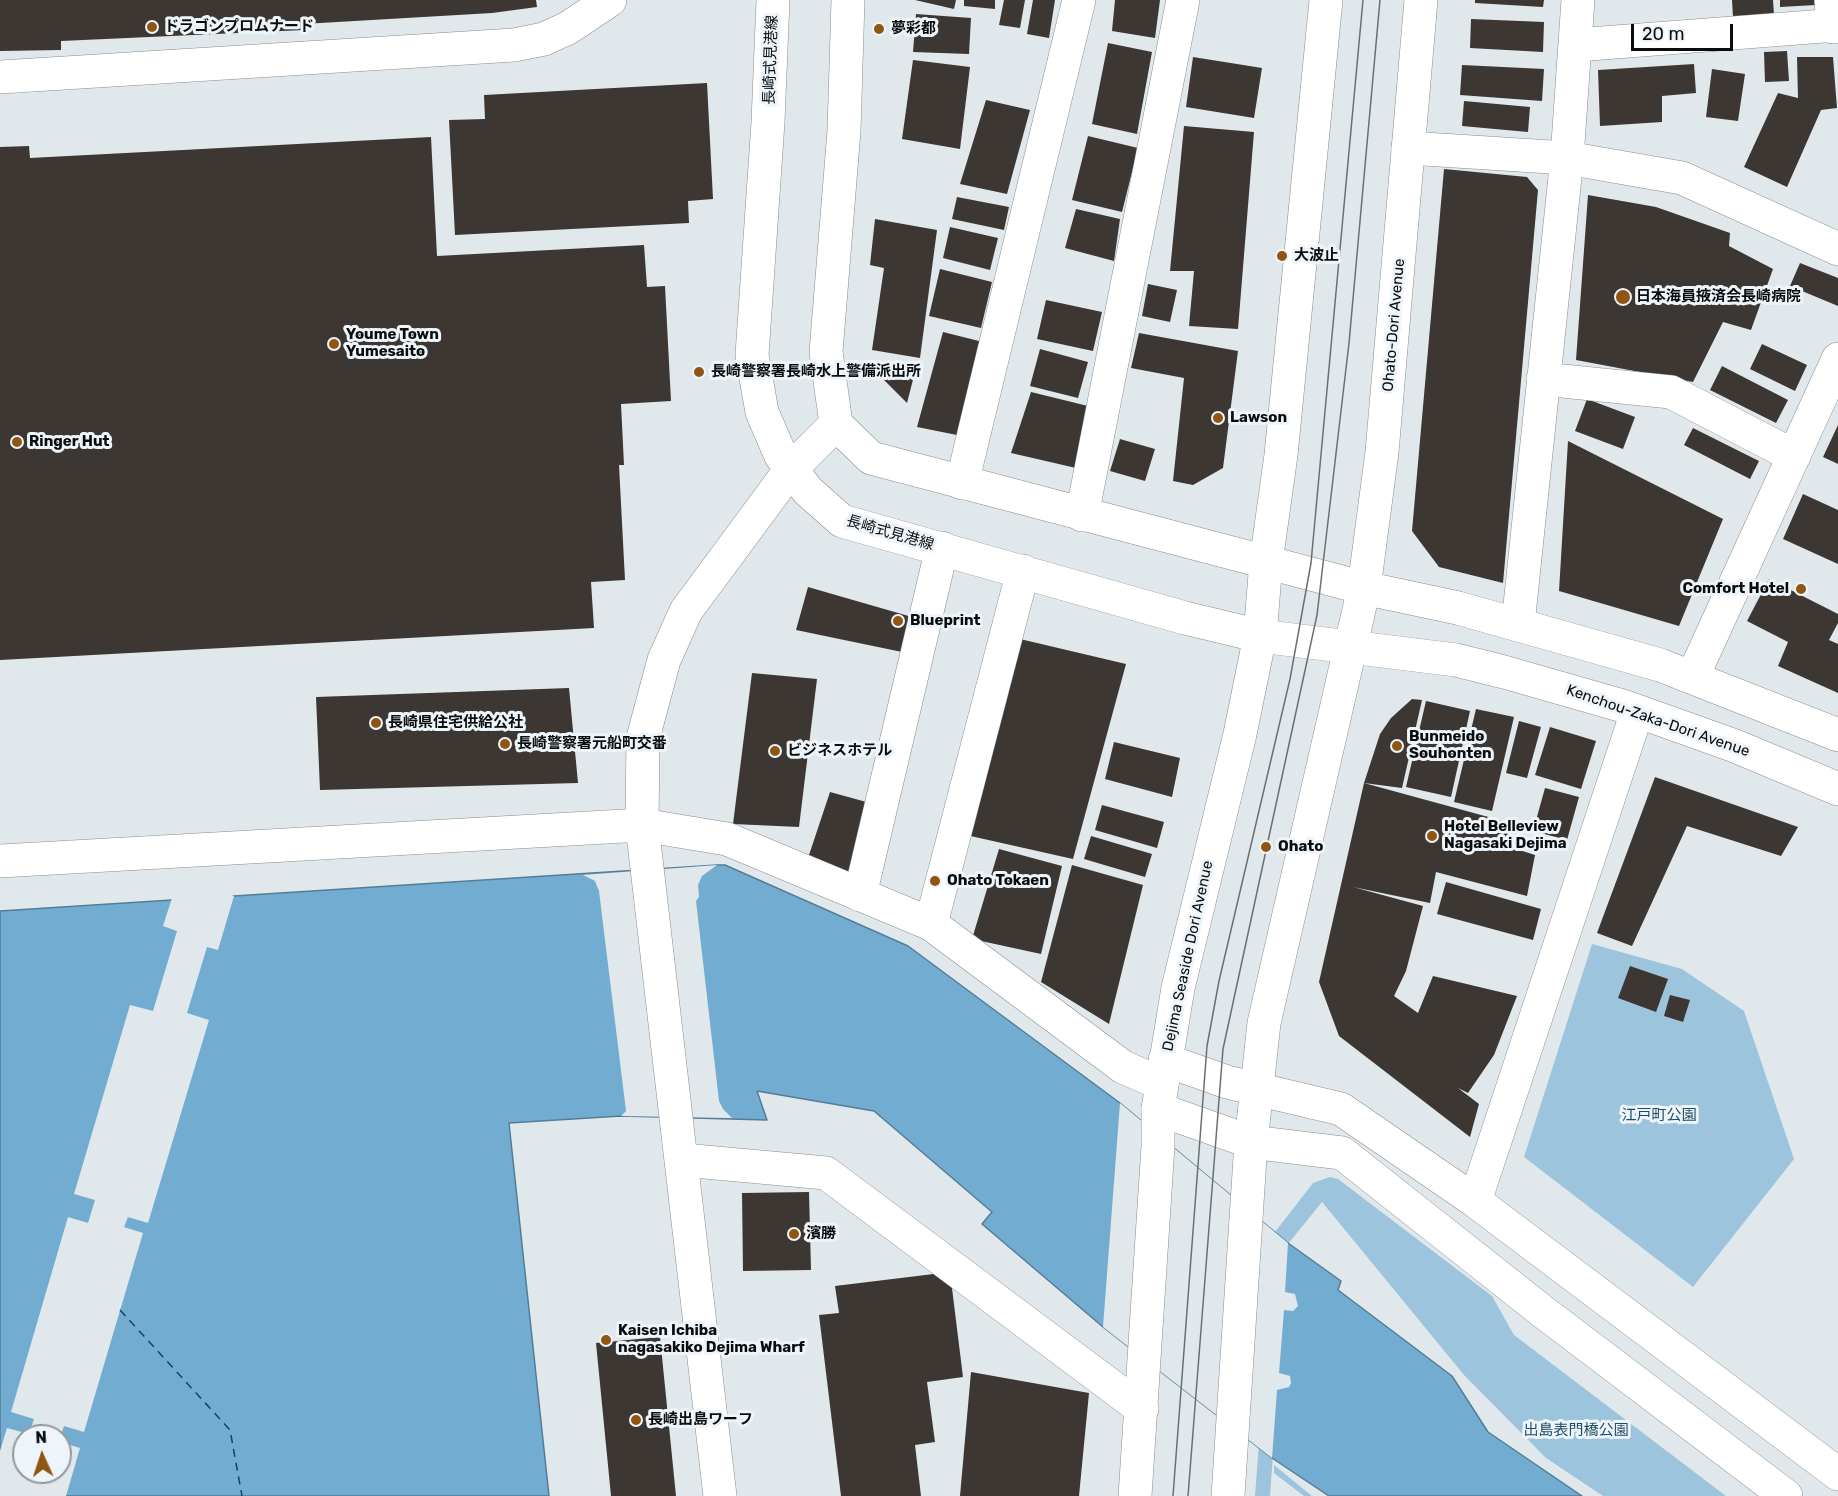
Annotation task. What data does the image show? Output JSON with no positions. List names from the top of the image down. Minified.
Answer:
{"streets":{"main road":["長崎式見港線","Ohato-Dori Avenue","Kenchou-Zaka-Dori Avenue","Dejima Seaside Dori Avenue"]},"crossings":[["長崎式見港線","Kenchou-Zaka-Dori Avenue"],["長崎式見港線","Dejima Seaside Dori Avenue"],["Ohato-Dori Avenue","Kenchou-Zaka-Dori Avenue"],["Kenchou-Zaka-Dori Avenue","Dejima Seaside Dori Avenue"]],"parks":["江戸町公園","出島表門橋公園"],"places":["ドラゴンプロムナード","夢彩都","大波止","日本海員掖済会長崎病院","Youme Town Yumesaito","長崎警察署長崎水上警備派出所","Lawson","Ringer Hut","Comfort Hotel","Blueprint","長崎県住宅供給公社","長崎警察署元船町交番","Bunmeido Souhonten","ビジネスホテル","Hotel Belleview Nagasaki Dejima","Ohato","Ohato Tokaen","濱勝","Kaisen Ichiba nagasakiko Dejima Wharf","長崎出島ワーフ"],"scale_bar":"20 m","north":"top"}
